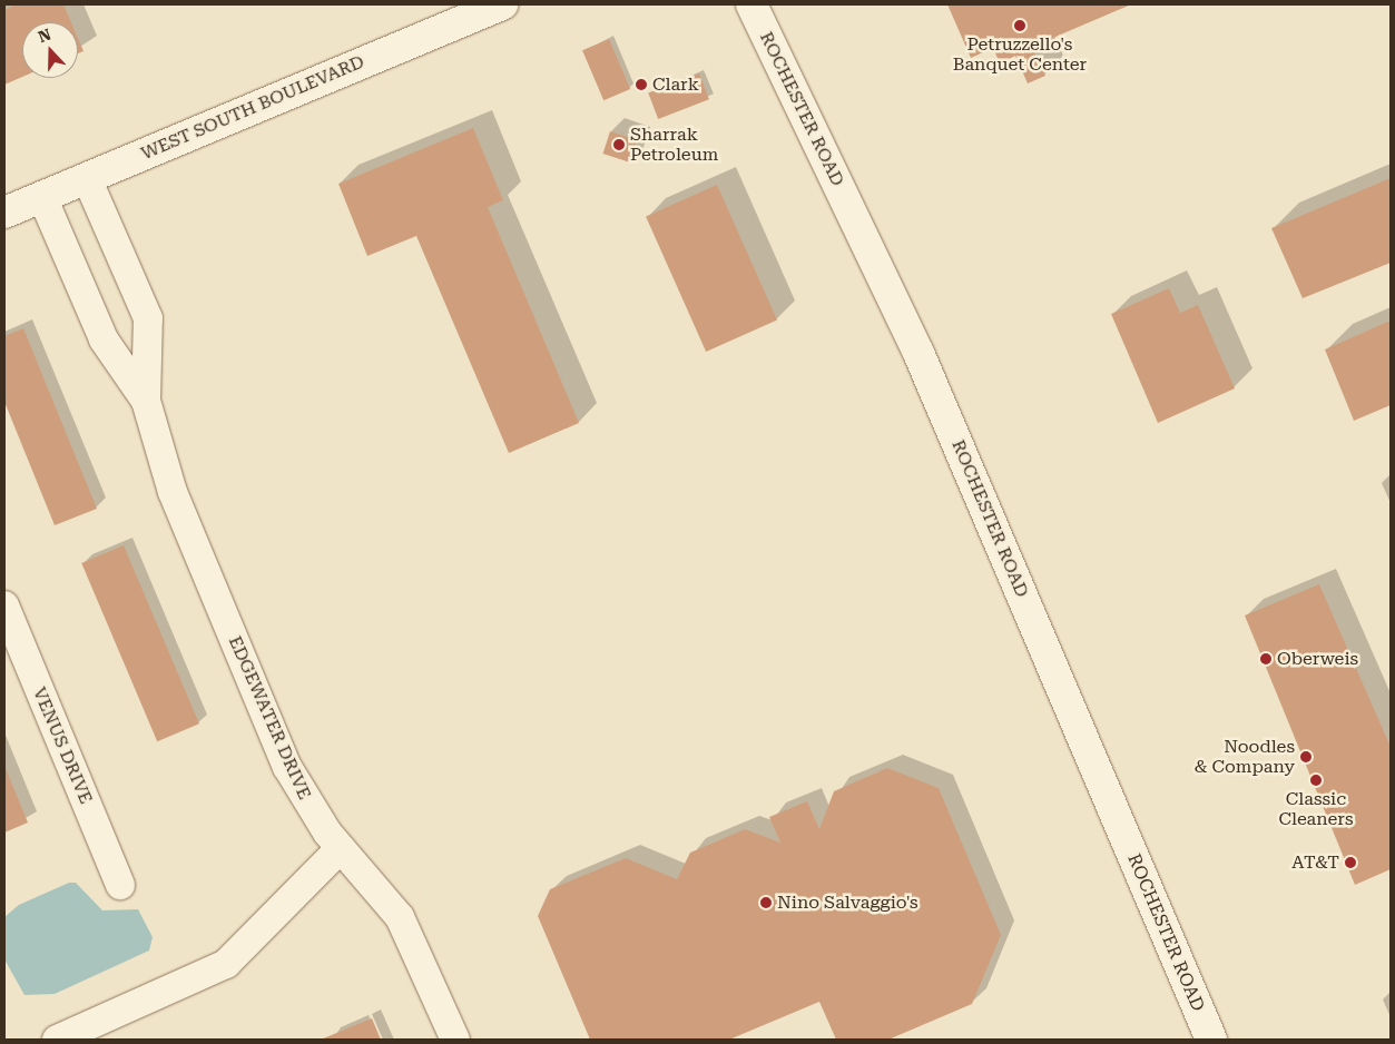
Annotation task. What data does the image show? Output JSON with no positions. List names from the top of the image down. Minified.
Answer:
{"streets":{"main road":["WEST SOUTH BOULEVARD","ROCHESTER ROAD"],"street":["EDGEWATER DRIVE","VENUS DRIVE"]},"crossings":[["WEST SOUTH BOULEVARD","EDGEWATER DRIVE"]],"places":["Petruzzello's Banquet Center","Clark","Sharrak Petroleum","Oberweis","Noodles & Company","Classic Cleaners","AT&T","Nino Salvaggio's"],"north":"top"}
